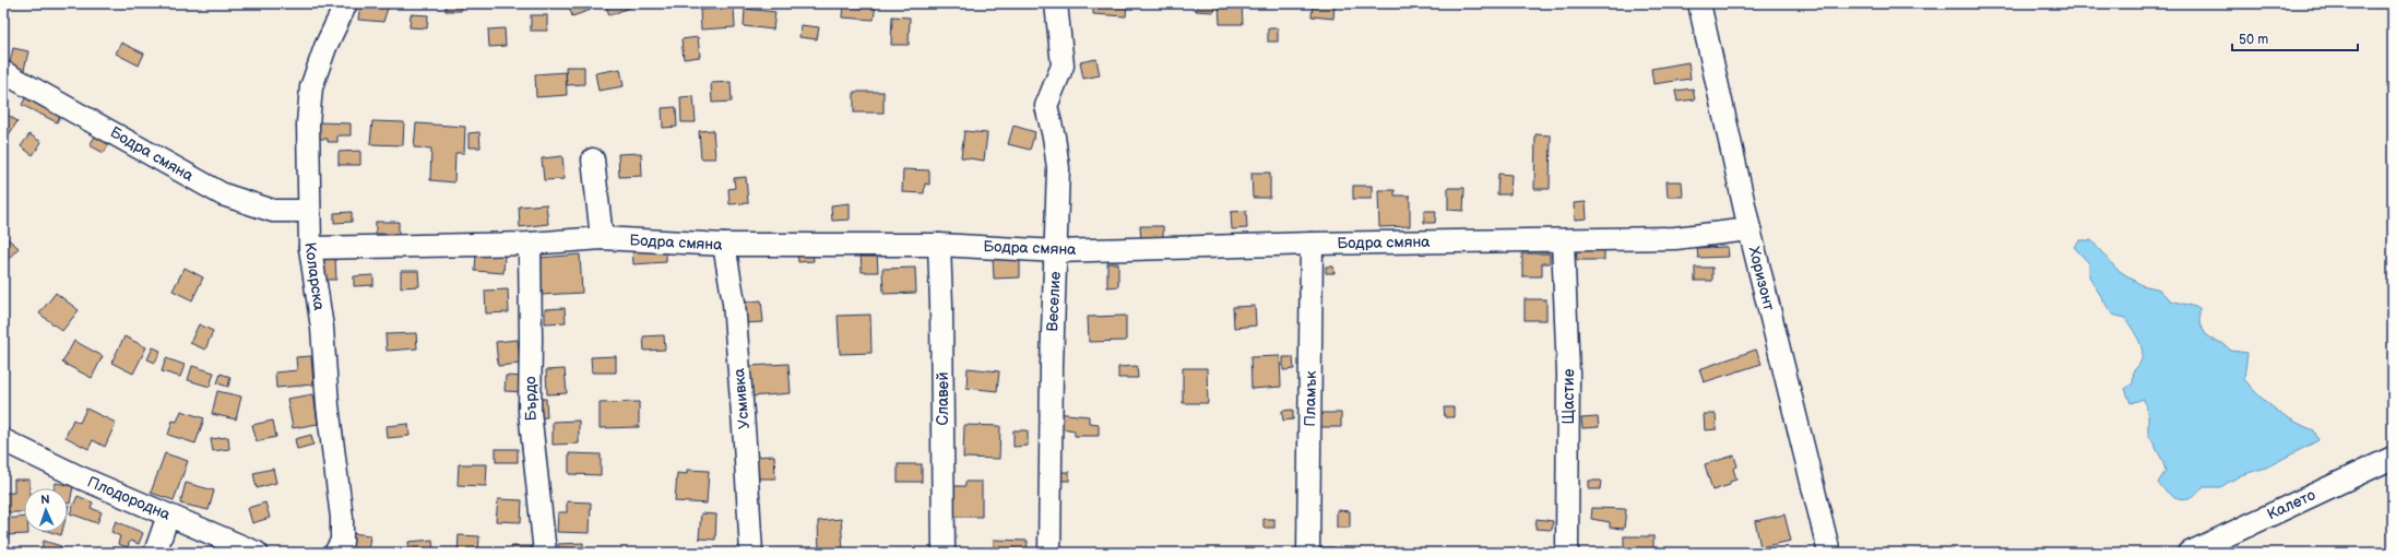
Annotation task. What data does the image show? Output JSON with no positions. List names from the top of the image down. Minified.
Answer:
{"streets":{"street":["Бодра смяна","Коларска","Хоризонт","Веселие","Щастие","Бърдо","Усмивка","Славей","Пламък","Плодородна","Калето"]},"crossings":[["Бодра смяна","Коларска"],["Бодра смяна","Хоризонт"],["Бодра смяна","Веселие"],["Бодра смяна","Щастие"],["Бодра смяна","Бърдо"],["Бодра смяна","Усмивка"],["Бодра смяна","Славей"],["Бодра смяна","Пламък"]],"scale_bar":"50 m","north":"top"}
